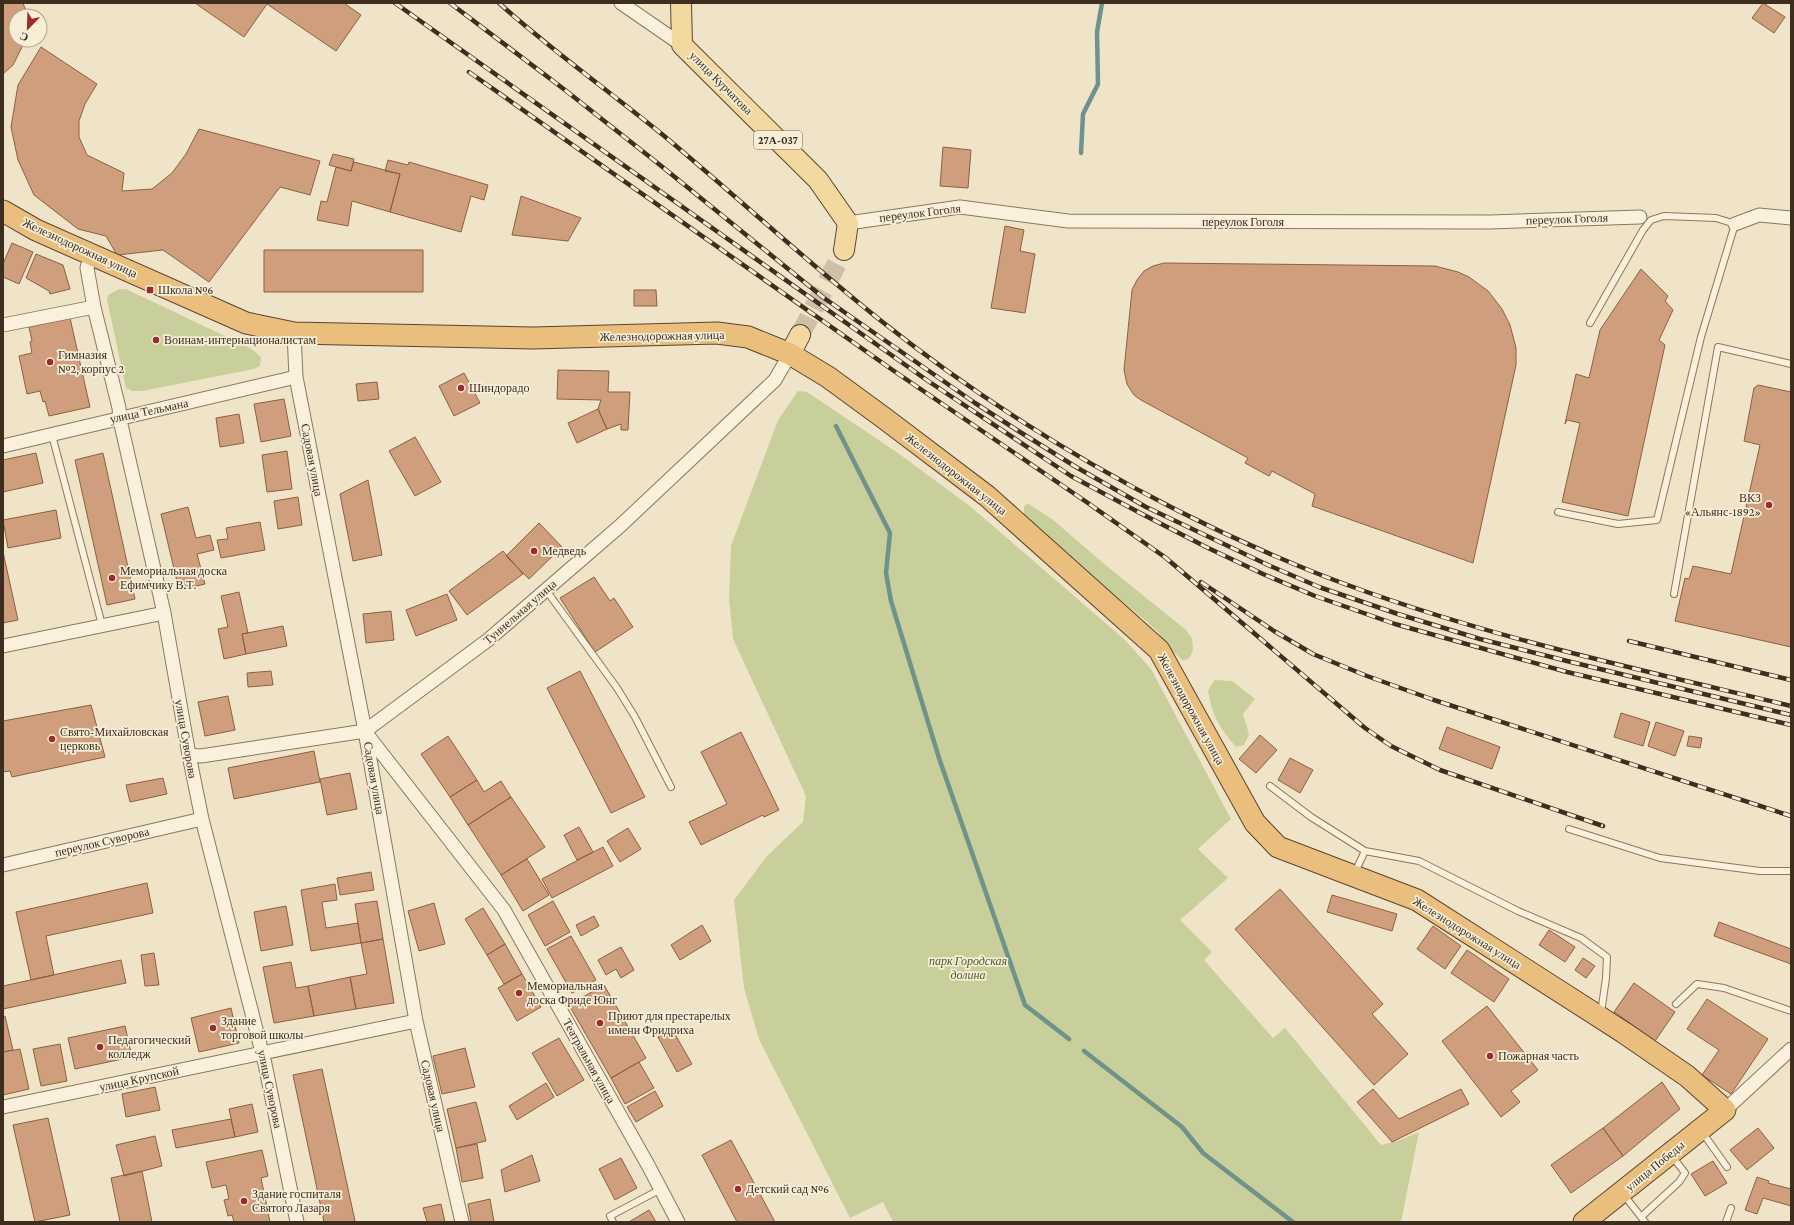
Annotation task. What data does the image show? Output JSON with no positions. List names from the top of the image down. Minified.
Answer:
{"streets":{"highway":["Железнодорожная улица","улица Победы"],"main road":["улица Курчатова","27А-037"],"street":["переулок Гоголя","улица Тельмана","Садовая улица","Туннельная улица","улица Суворова","переулок Суворова","Театральная улица","улица Крупской"]},"crossings":[["улица Курчатова","переулок Гоголя"],["Железнодорожная улица","Садовая улица"],["Железнодорожная улица","Туннельная улица"],["Железнодорожная улица","улица Суворова"],["Железнодорожная улица","улица Победы"],["улица Тельмана","Садовая улица"],["улица Тельмана","улица Суворова"],["Садовая улица","Туннельная улица"],["Садовая улица","Театральная улица"],["Садовая улица","улица Крупской"],["Туннельная улица","улица Суворова"],["Туннельная улица","Театральная улица"],["улица Суворова","переулок Суворова"],["улица Суворова","улица Крупской"]],"parks":["парк Городская долина"],"places":{"transit":["Школа №6"],"other":["Воинам-интернационалистам","Гимназия №2, корпус 2","Шиндорадо","ВКЗ «Альянс-1892»","Медведь","Мемориальная доска Ефимчику В.Т.","Свято-Михайловская церковь","Мемориальная доска Фриде Юнг","Приют для престарелых имени Фридриха","Здание торговой школы","Педагогический колледж","Пожарная часть","Детский сад №6","Здание госпиталя Святого Лазаря"]},"north":"bottom left"}
